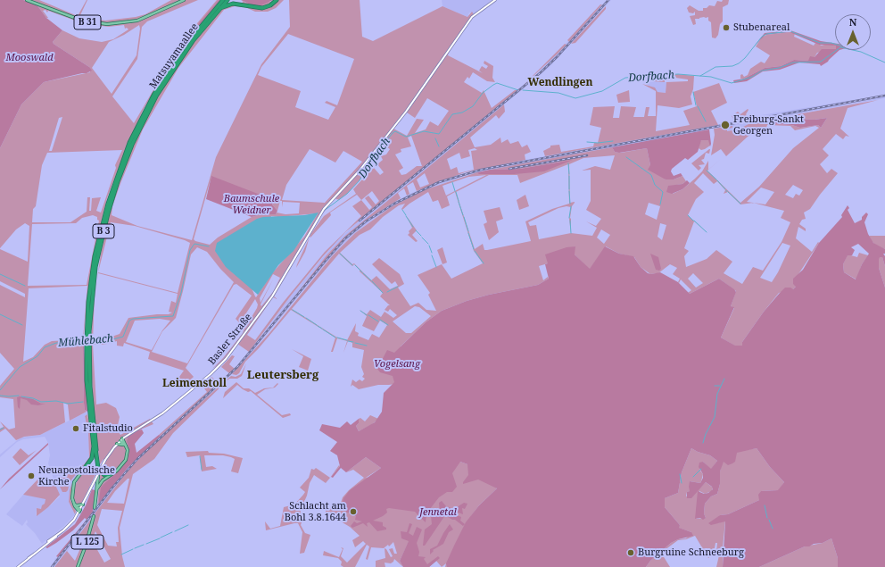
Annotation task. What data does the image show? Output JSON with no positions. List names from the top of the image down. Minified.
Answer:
{"streets":{"highway":["Matsuyamaallee","B 3"],"main road":["B 31","L 125"],"street":["Basler Straße"]},"crossings":[["Matsuyamaallee","B 3"]],"districts":["Wendlingen","Leutersberg","Leimenstoll"],"water":["Dorfbach","Mühlebach"],"parks":["Mooswald","Baumschule Weidner","Vogelsang","Jennetal"],"places":["Stubenareal","Freiburg-Sankt Georgen","Fitalstudio","Neuapostolische Kirche","Schlacht am Bohl 3.8.1644","Burgruine Schneeburg"],"north":"top"}
